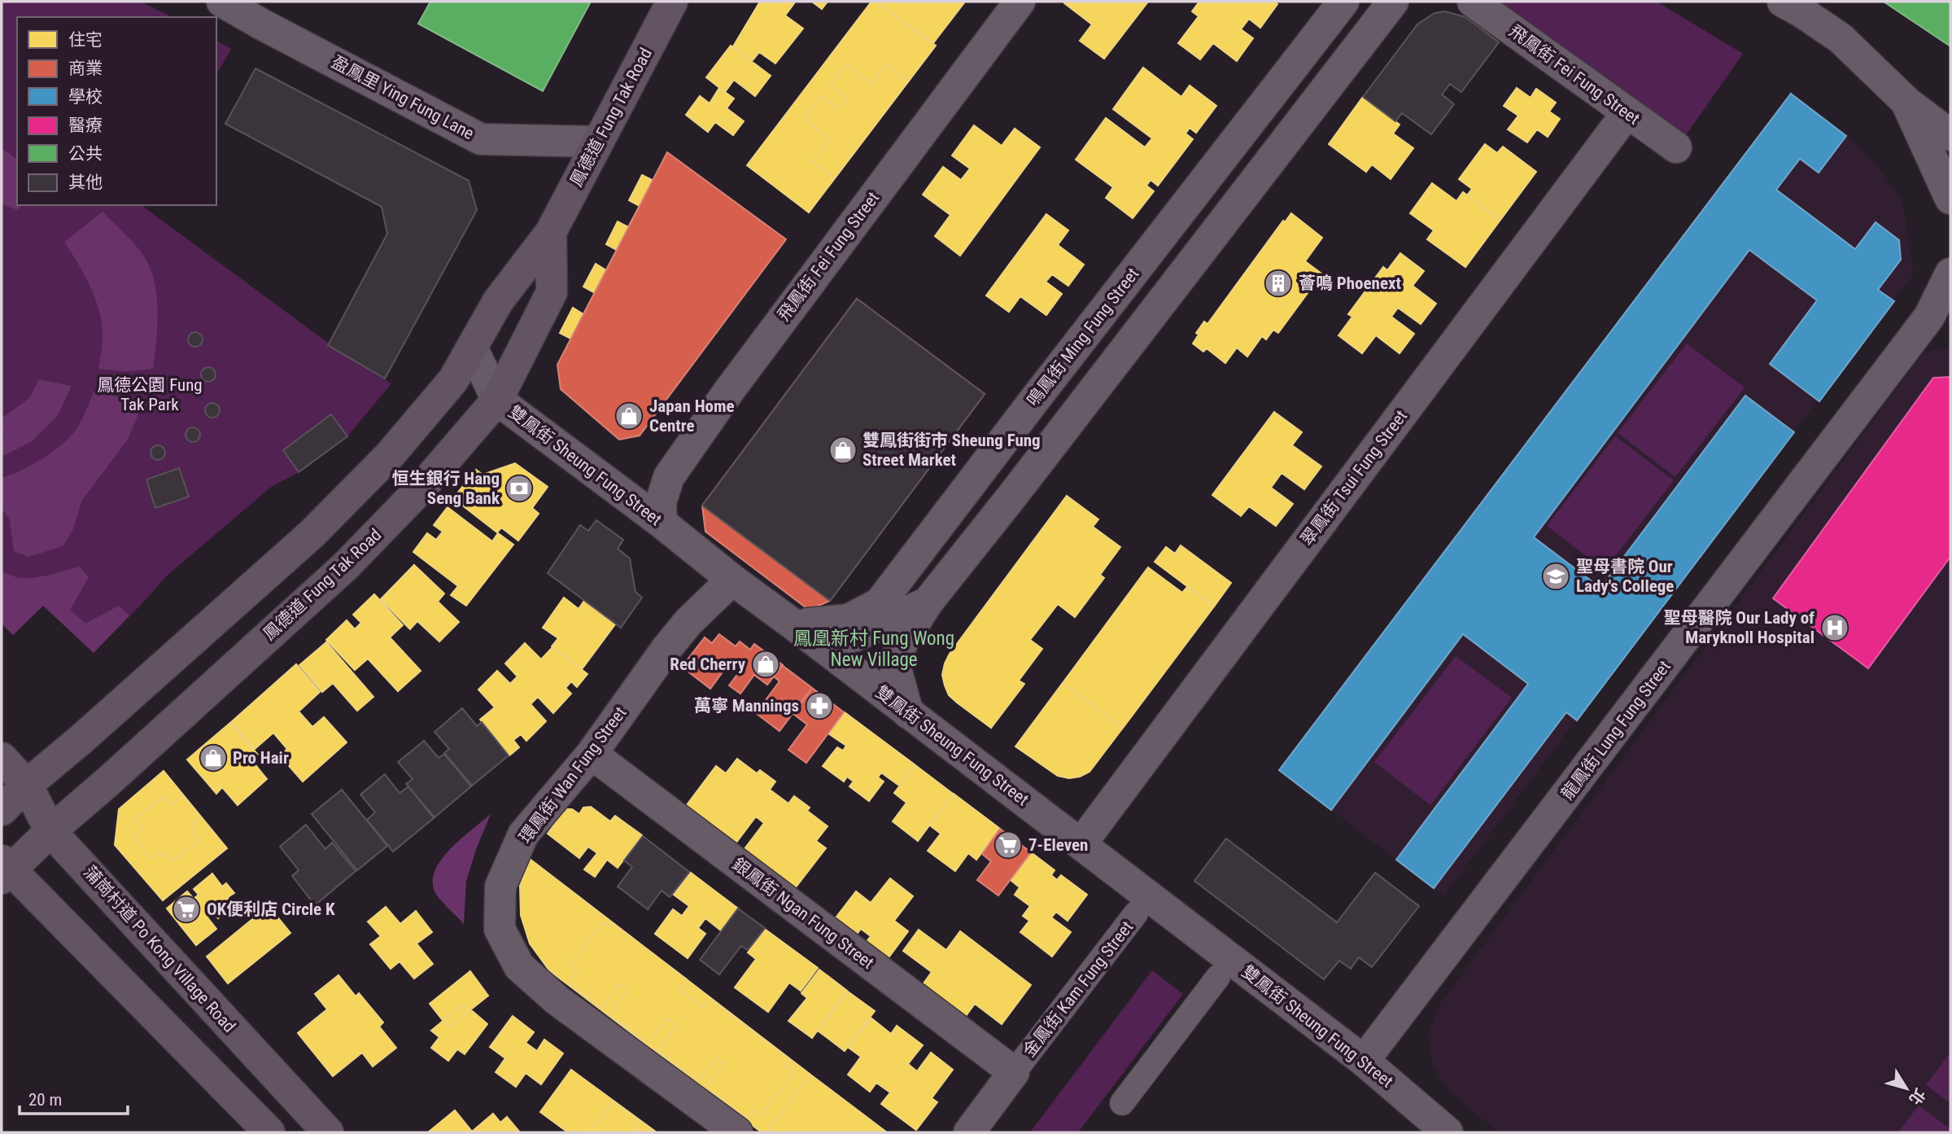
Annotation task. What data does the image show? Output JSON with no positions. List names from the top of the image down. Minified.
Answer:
{"streets":{"main road":["鳳德道 Fung Tak Road","蒲崗村道 Po Kong Village Road"],"street":["飛鳳街 Fei Fung Street","盈鳳里 Ying Fung Lane","鳴鳳街 Ming Fung Street","雙鳳街 Sheung Fung Street","翠鳳街 Tsui Fung Street","龍鳳街 Lung Fung Street","環鳳街 Wan Fung Street","銀鳳街 Ngan Fung Street","金鳳街 Kam Fung Street"]},"crossings":[["飛鳳街 Fei Fung Street","雙鳳街 Sheung Fung Street"],["飛鳳街 Fei Fung Street","翠鳳街 Tsui Fung Street"],["盈鳳里 Ying Fung Lane","鳳德道 Fung Tak Road"],["鳳德道 Fung Tak Road","雙鳳街 Sheung Fung Street"],["鳳德道 Fung Tak Road","蒲崗村道 Po Kong Village Road"],["鳴鳳街 Ming Fung Street","雙鳳街 Sheung Fung Street"],["雙鳳街 Sheung Fung Street","翠鳳街 Tsui Fung Street"],["雙鳳街 Sheung Fung Street","龍鳳街 Lung Fung Street"],["雙鳳街 Sheung Fung Street","環鳳街 Wan Fung Street"],["環鳳街 Wan Fung Street","銀鳳街 Ngan Fung Street"],["銀鳳街 Ngan Fung Street","金鳳街 Kam Fung Street"]],"districts":["鳳凰新村 Fung Wong New Village"],"parks":["鳳德公園 Fung Tak Park"],"places":{"building":["薈鳴 Phoenext"],"shop":["Japan Home Centre","雙鳳街街市 Sheung Fung Street Market","Red Cherry","Pro Hair"],"bank":["恒生銀行 Hang Seng Bank"],"school or university":["聖母書院 Our Lady's College"],"hospital":["聖母醫院 Our Lady of Maryknoll Hospital"],"pharmacy":["萬寧 Mannings"],"supermarket":["7-Eleven","OK便利店 Circle K"]},"legend":["住宅","商業","學校","醫療","公共","其他"],"scale_bar":"20 m","north":"bottom right"}
